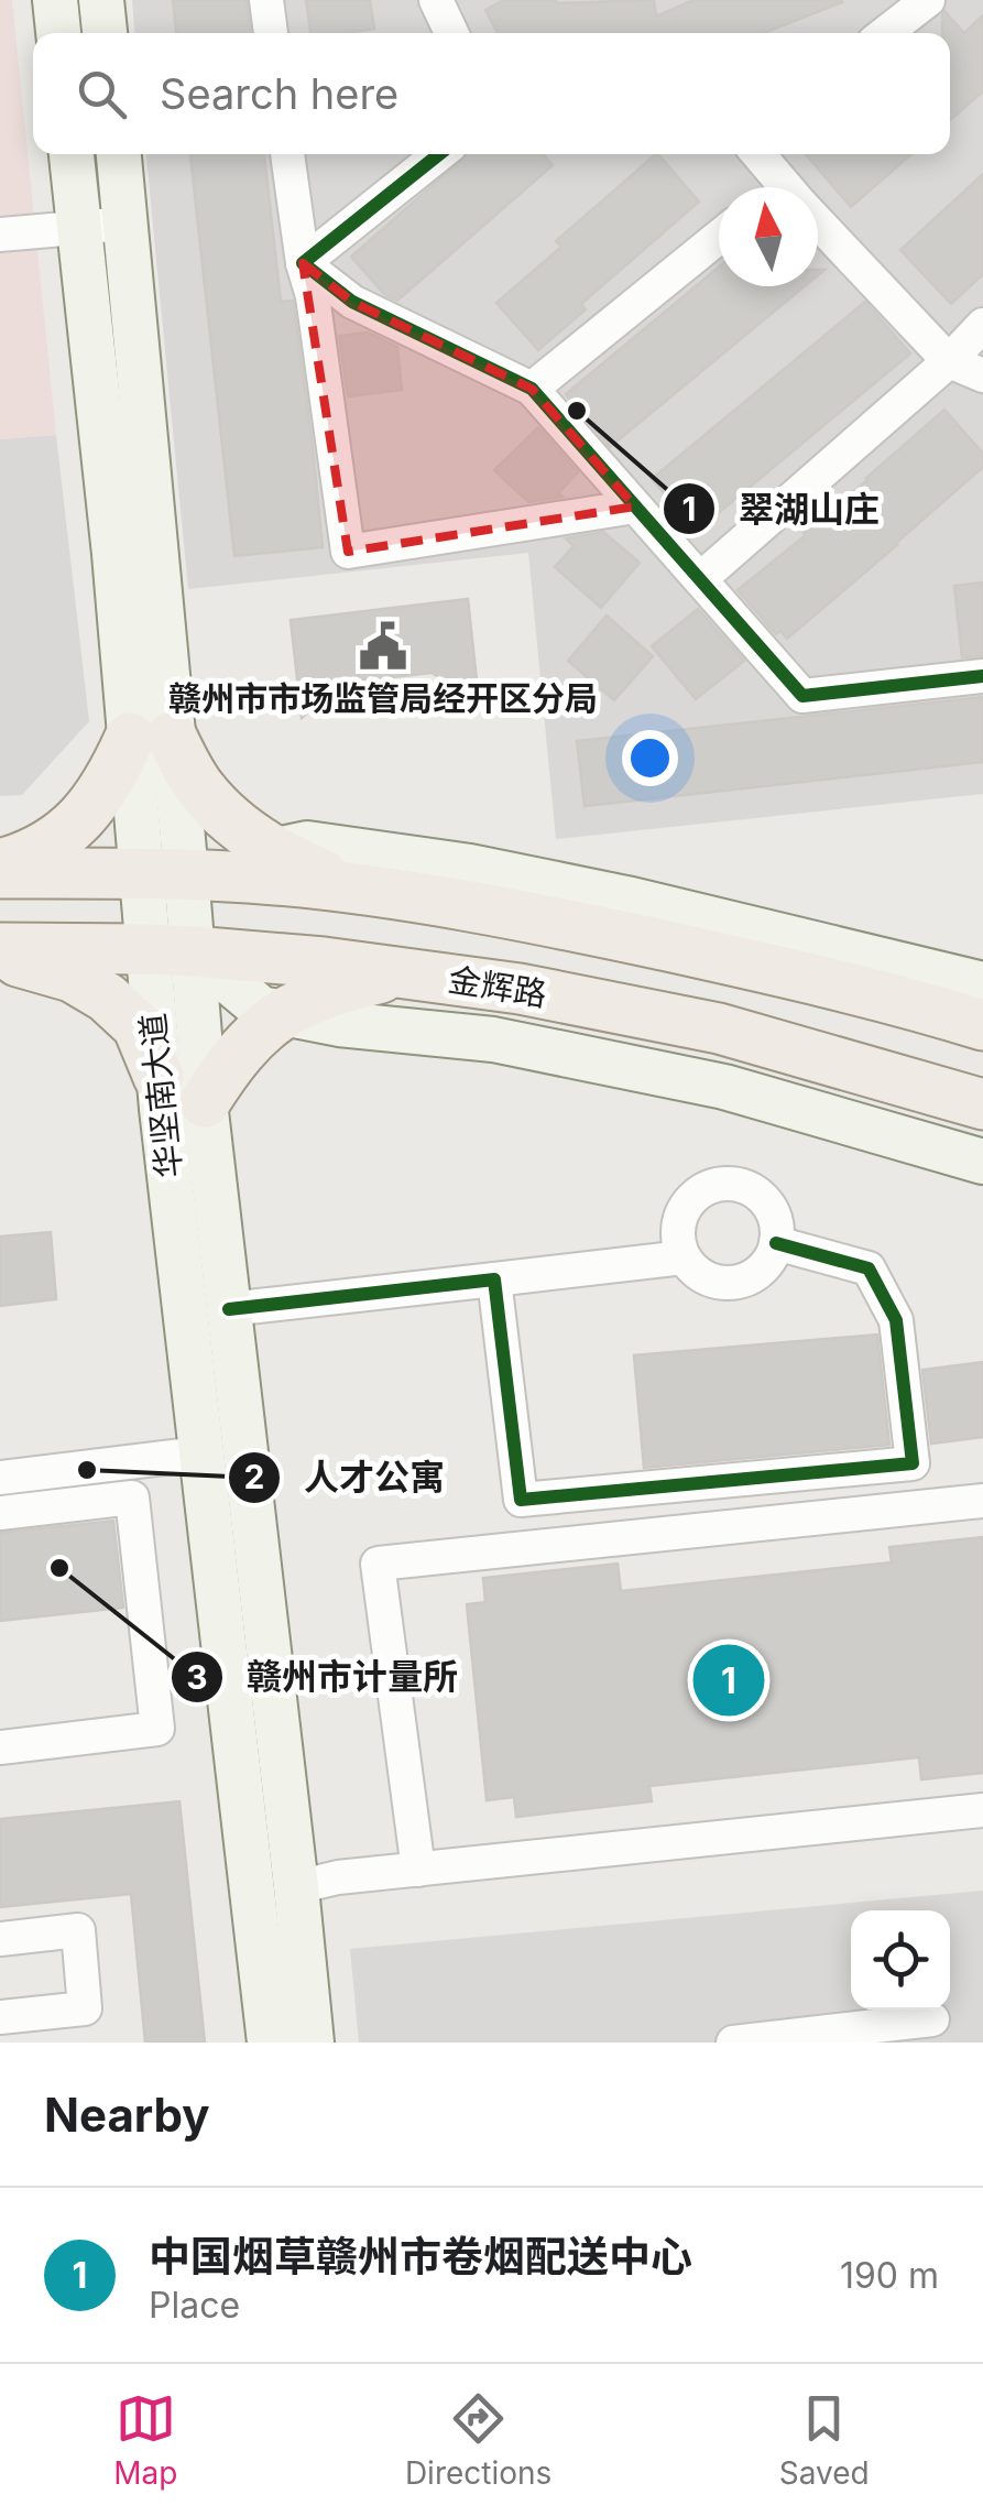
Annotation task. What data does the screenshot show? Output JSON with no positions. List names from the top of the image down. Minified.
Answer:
{"streets":{"main road":["金辉路","华坚南大道"]},"crossings":[["金辉路","华坚南大道"]],"places":{"other":["翠湖山庄","人才公寓","赣州市计量所"],"public building":["赣州市市场监管局经开区分局"]},"north":"top","page":{"search":"Search here","pins":"1","heading":"Nearby","list":[{"mark":"1","name":"中国烟草赣州市卷烟配送中心","note":"Place","value":"190 m"}],"nav":["Map","Directions","Saved"]}}
